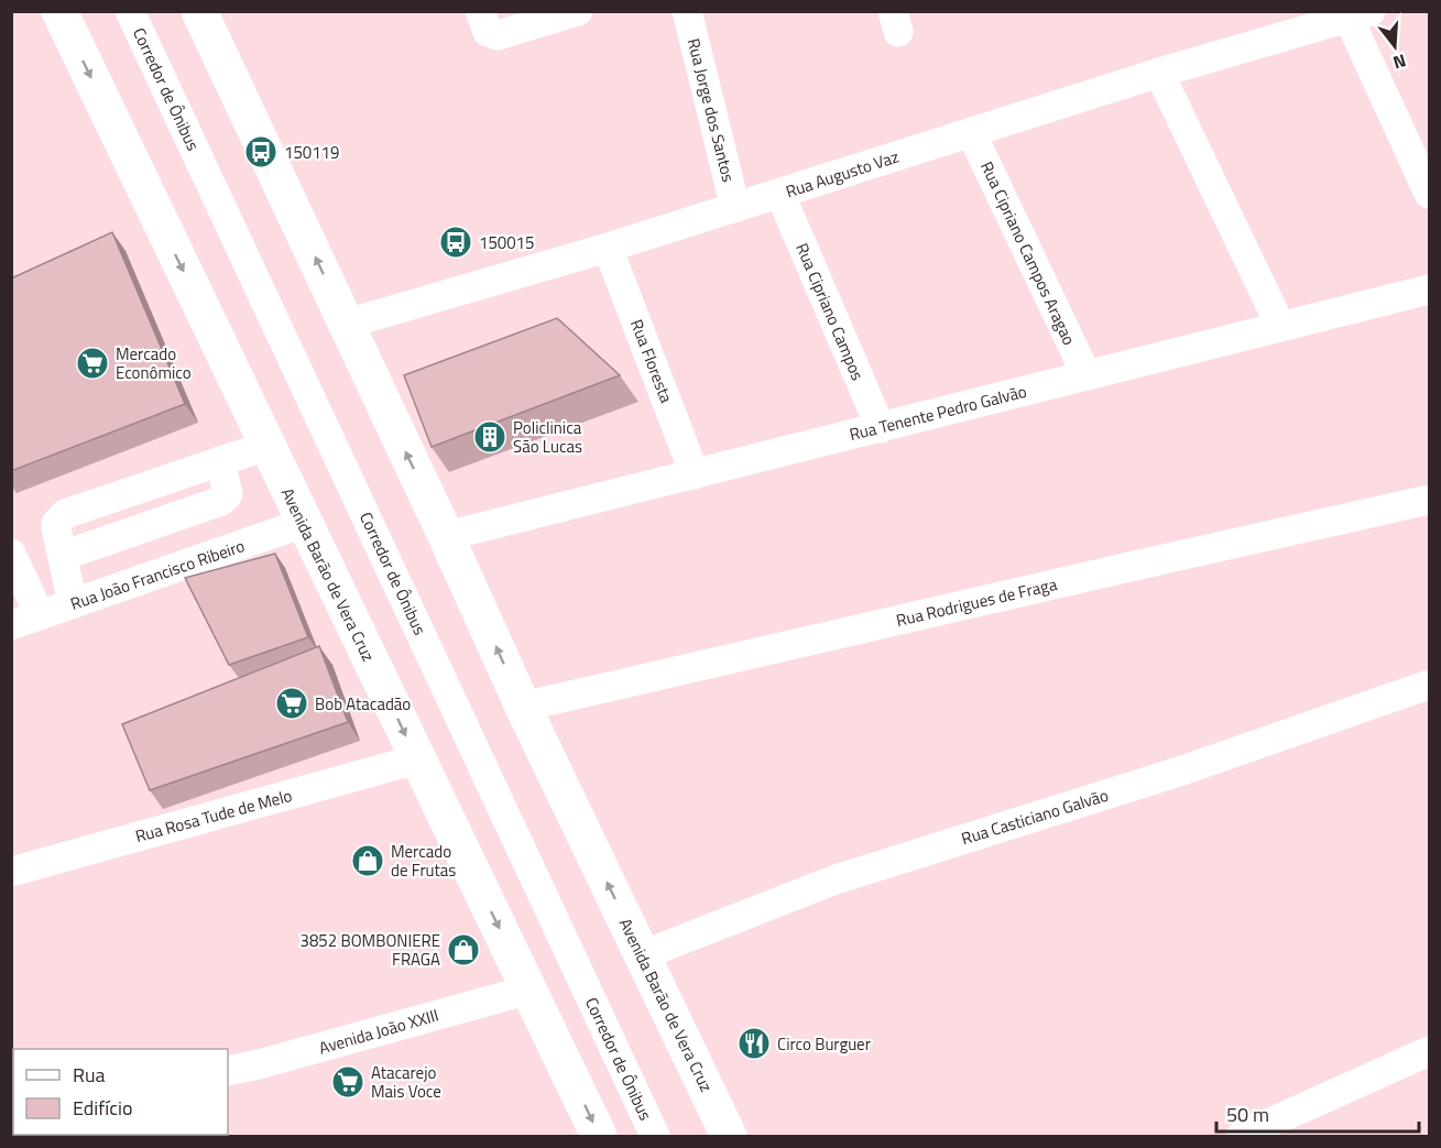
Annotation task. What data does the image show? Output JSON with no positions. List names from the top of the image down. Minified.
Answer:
{"streets":{"highway":["Avenida Barão de Vera Cruz"],"street":["Corredor de Ônibus","Rua Jorge dos Santos","Rua Augusto Vaz","Rua Cipriano Campos Aragao","Rua Cipriano Campos","Rua Floresta","Rua Tenente Pedro Galvão","Rua João Francisco Ribeiro","Rua Rodrigues de Fraga","Rua Rosa Tude de Melo","Rua Casticiano Galvão","Avenida João XXIII"]},"crossings":[["Rua Jorge dos Santos","Rua Augusto Vaz"],["Rua Augusto Vaz","Rua Cipriano Campos Aragao"],["Rua Augusto Vaz","Rua Cipriano Campos"],["Rua Augusto Vaz","Rua Floresta"],["Rua Augusto Vaz","Avenida Barão de Vera Cruz"],["Rua Cipriano Campos Aragao","Rua Tenente Pedro Galvão"],["Rua Cipriano Campos","Rua Tenente Pedro Galvão"],["Rua Floresta","Rua Tenente Pedro Galvão"],["Rua Tenente Pedro Galvão","Avenida Barão de Vera Cruz"],["Rua João Francisco Ribeiro","Avenida Barão de Vera Cruz"],["Avenida Barão de Vera Cruz","Rua Rodrigues de Fraga"],["Avenida Barão de Vera Cruz","Rua Rosa Tude de Melo"],["Avenida Barão de Vera Cruz","Rua Casticiano Galvão"],["Avenida Barão de Vera Cruz","Avenida João XXIII"]],"places":{"bus stop":["150119","150015"],"supermarket":["Mercado Econômico","Bob Atacadão","Atacarejo Mais Voce"],"building":["Policlinica São Lucas"],"shop":["Mercado de Frutas","3852 BOMBONIERE FRAGA"],"restaurant":["Circo Burguer"]},"legend":["Rua","Edifício"],"scale_bar":"50 m","north":"bottom"}
